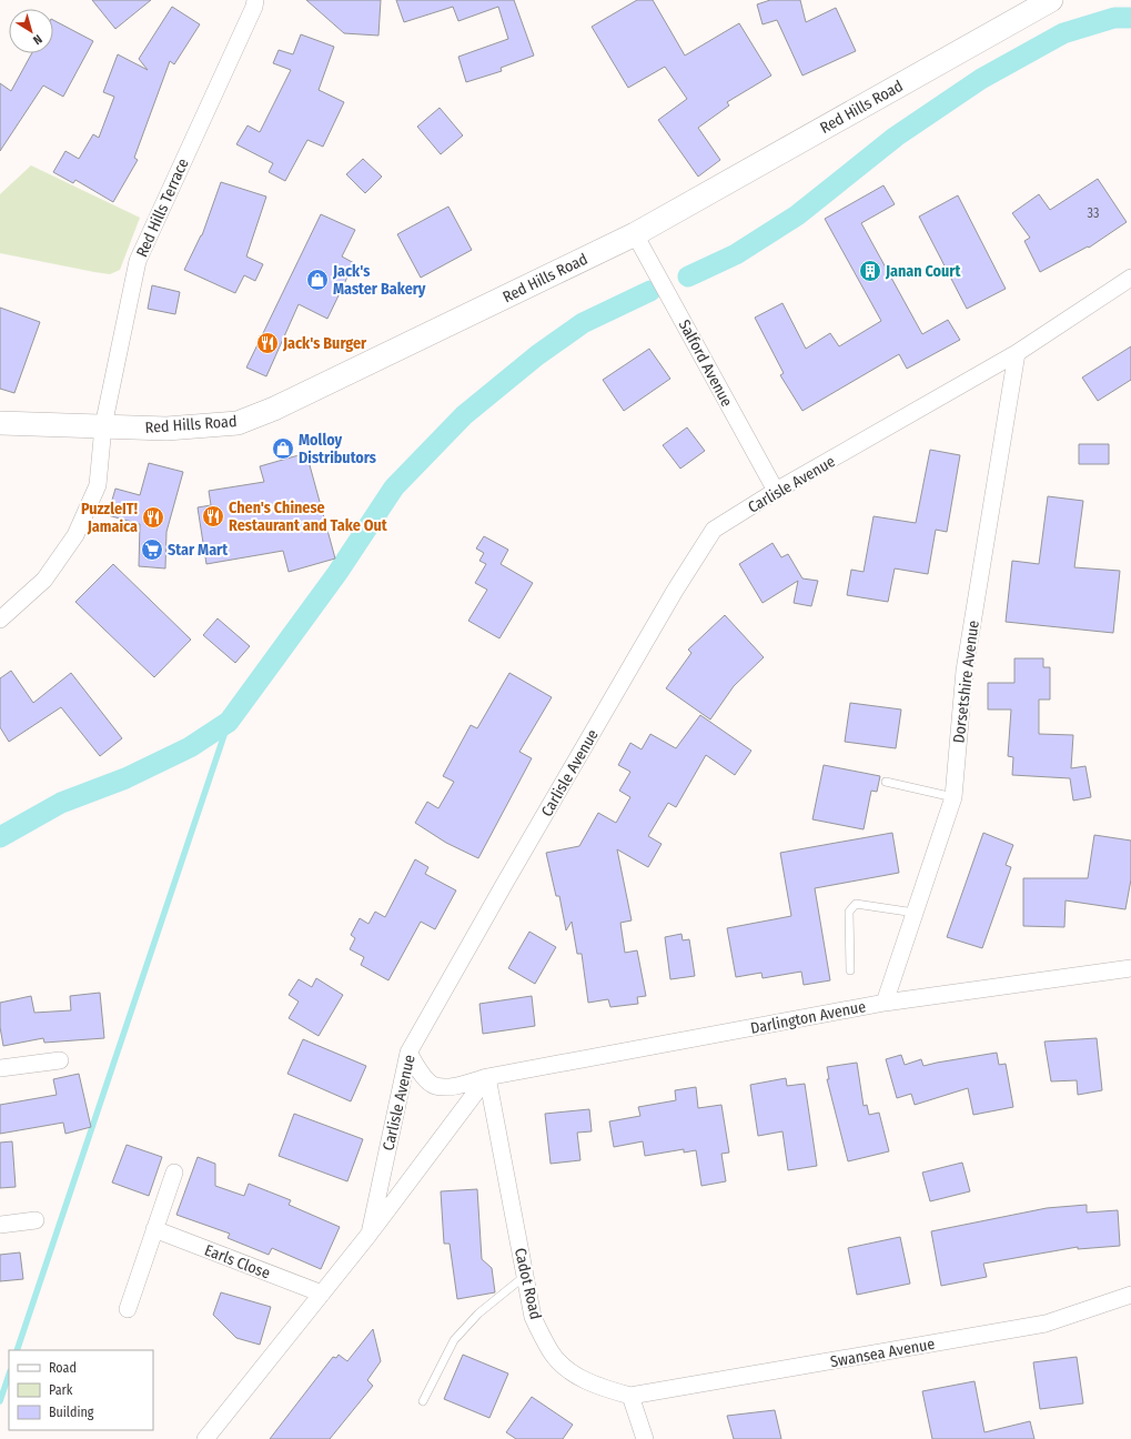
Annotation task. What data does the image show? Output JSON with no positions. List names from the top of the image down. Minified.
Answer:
{"streets":{"main road":["Red Hills Road"],"street":["Red Hills Terrace","Salford Avenue","Carlisle Avenue","Dorsetshire Avenue","Darlington Avenue","Earls Close","Cadot Road","Swansea Avenue"]},"crossings":[["Red Hills Road","Red Hills Terrace"],["Red Hills Road","Salford Avenue"],["Salford Avenue","Carlisle Avenue"],["Carlisle Avenue","Dorsetshire Avenue"],["Carlisle Avenue","Darlington Avenue"],["Carlisle Avenue","Earls Close"],["Dorsetshire Avenue","Darlington Avenue"],["Darlington Avenue","Cadot Road"],["Cadot Road","Swansea Avenue"]],"places":{"building":["Janan Court"],"shop":["Jack's Master Bakery","Molloy Distributors"],"restaurant":["Jack's Burger","Chen's Chinese Restaurant and Take Out","PuzzleIT! Jamaica"],"supermarket":["Star Mart"]},"house_numbers":["33"],"legend":["Road","Park","Building"],"north":"bottom right"}
